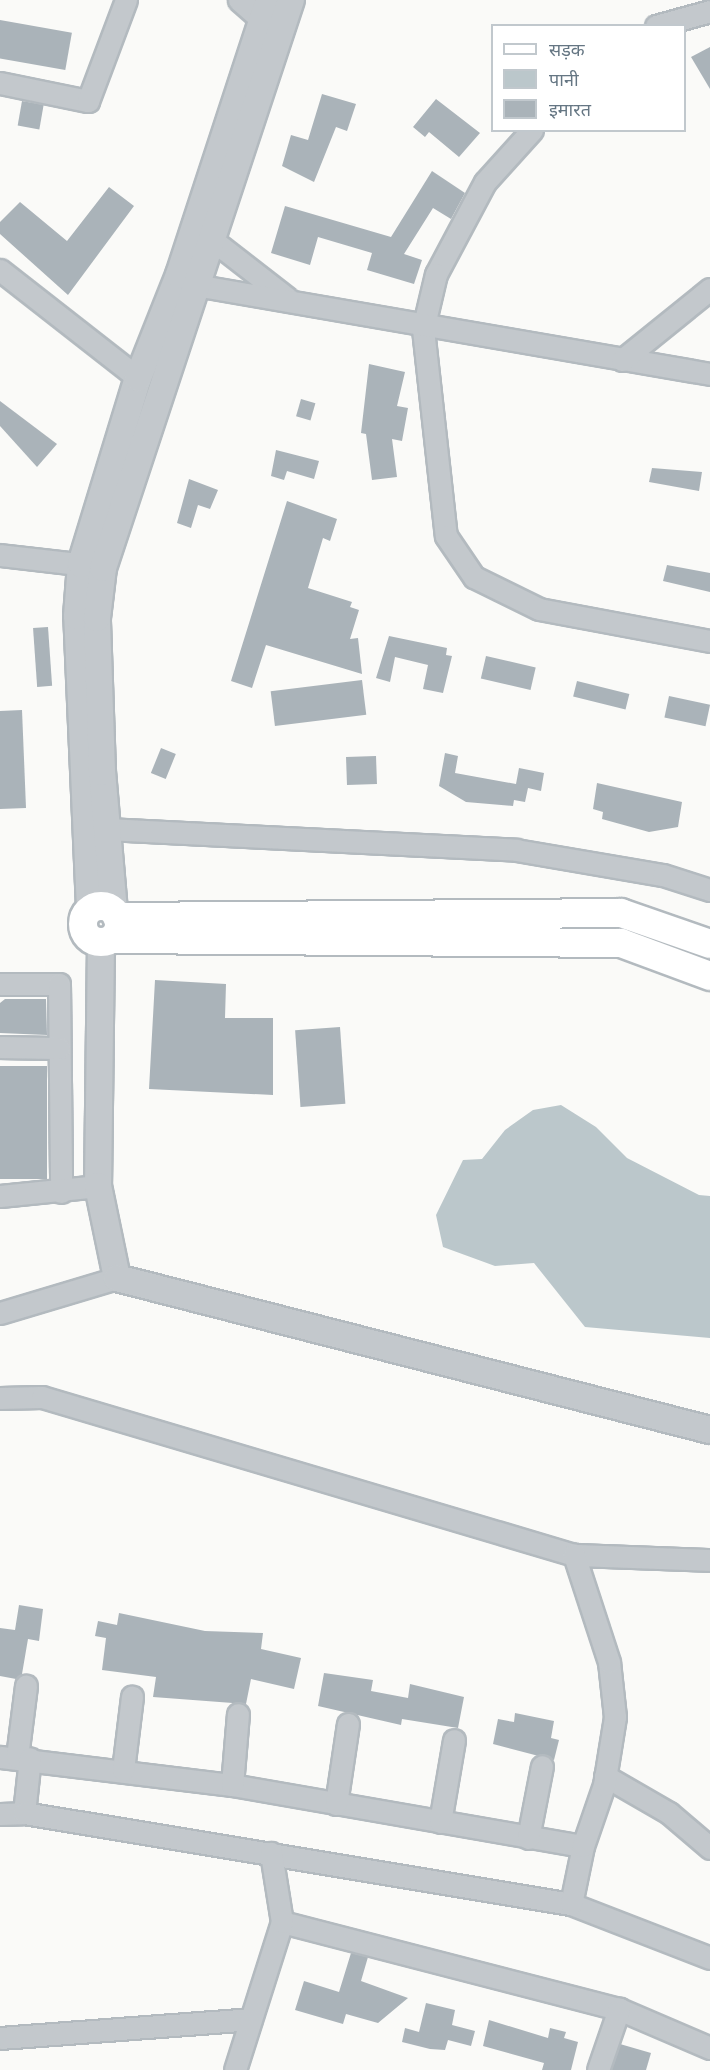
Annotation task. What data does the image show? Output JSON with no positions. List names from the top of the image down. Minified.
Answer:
{"legend":["सड़क","पानी","इमारत"]}
